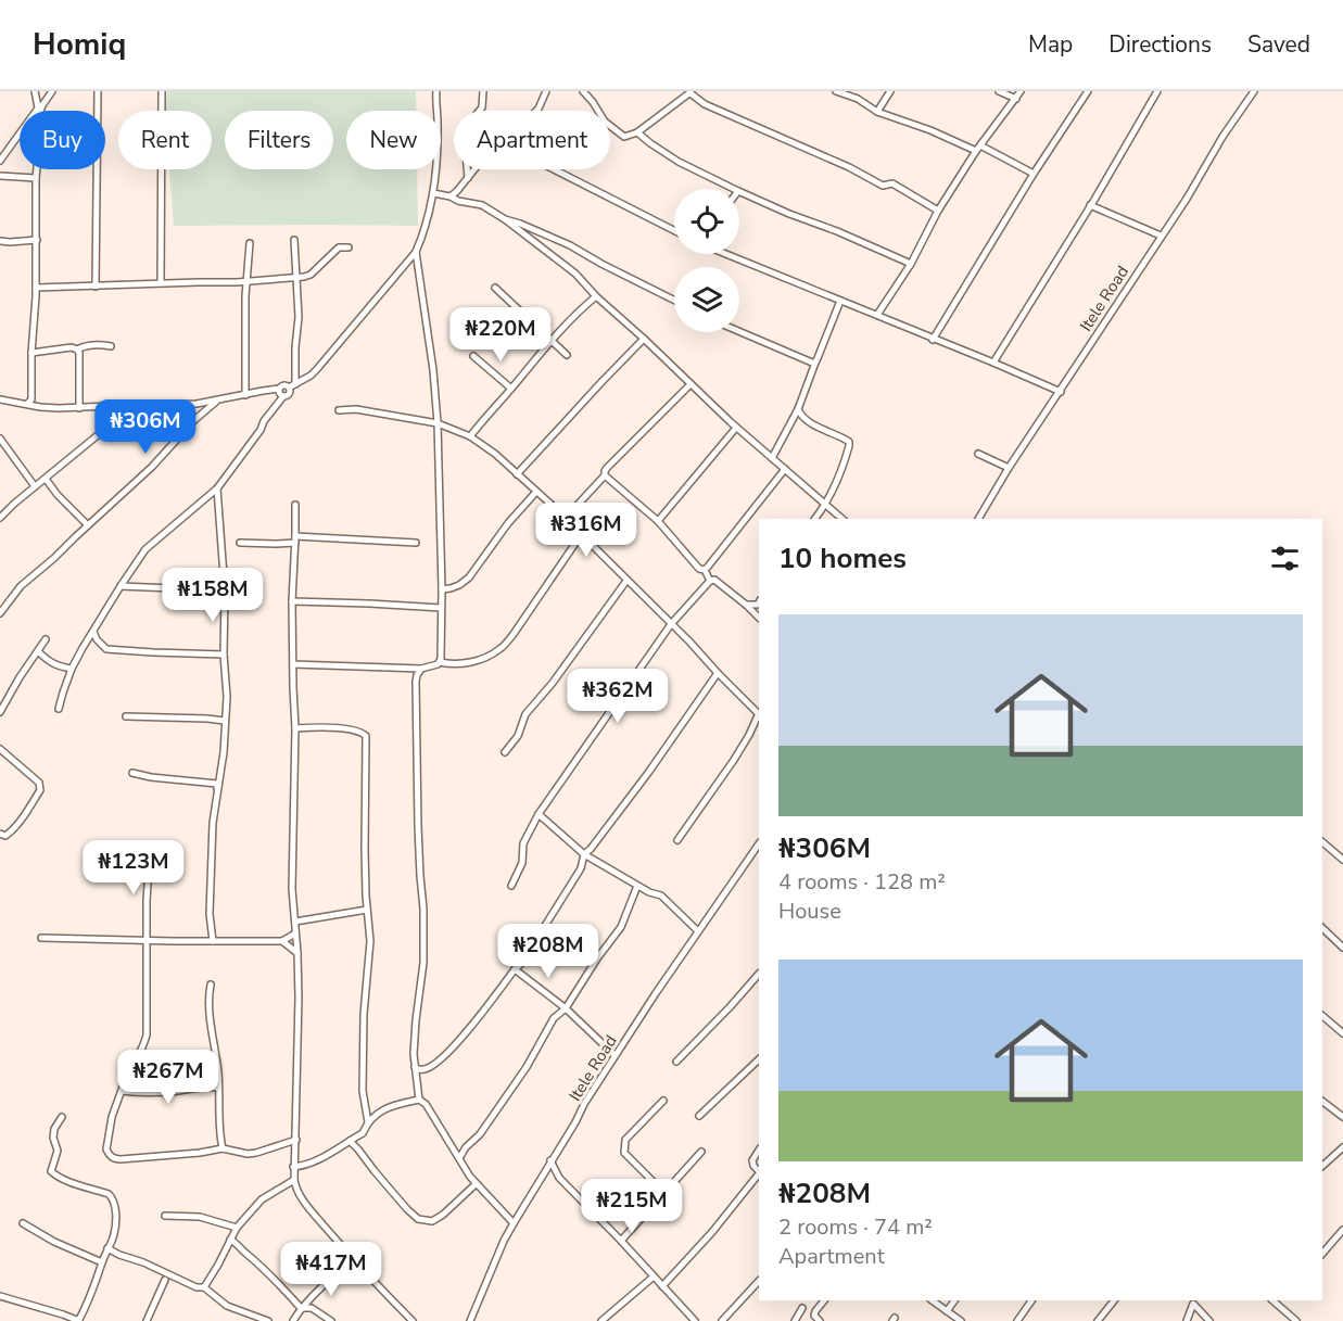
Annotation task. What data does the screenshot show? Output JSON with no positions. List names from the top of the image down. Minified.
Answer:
{"streets":{"street":["Itele Road"]},"page":{"header":"Homiq","nav":["Map","Directions","Saved"],"chip":["Buy","Rent","Filters","New","Apartment"],"price":["₦220M","₦306M","₦316M","₦158M","₦362M","₦123M","₦208M","₦267M","₦215M","₦417M"],"heading":"10 homes","list":[{"name":"₦306M","note":"4 rooms · 128 m² · House"},{"name":"₦208M","note":"2 rooms · 74 m² · Apartment"}]}}
